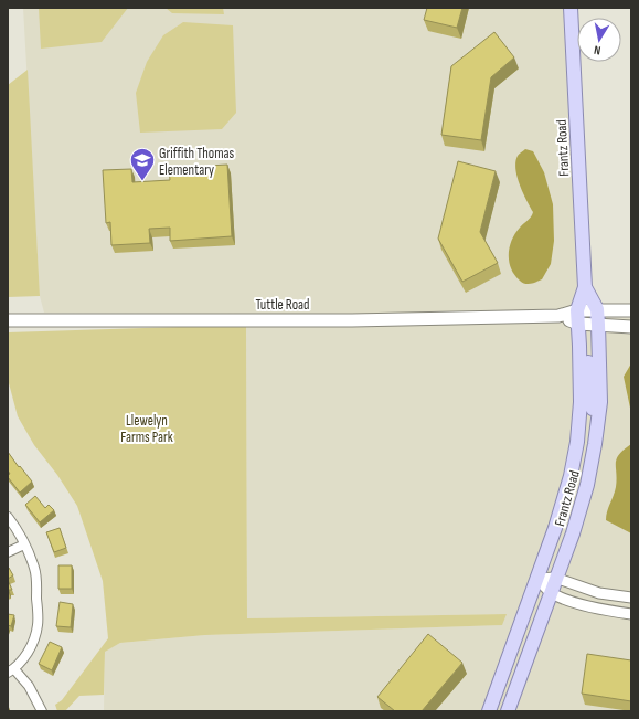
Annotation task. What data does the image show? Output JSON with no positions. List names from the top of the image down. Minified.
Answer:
{"streets":{"main road":["Frantz Road","Tuttle Road"]},"crossings":[["Frantz Road","Tuttle Road"]],"parks":["Llewelyn Farms Park"],"places":{"school or university":["Griffith Thomas Elementary"]},"north":"bottom"}
